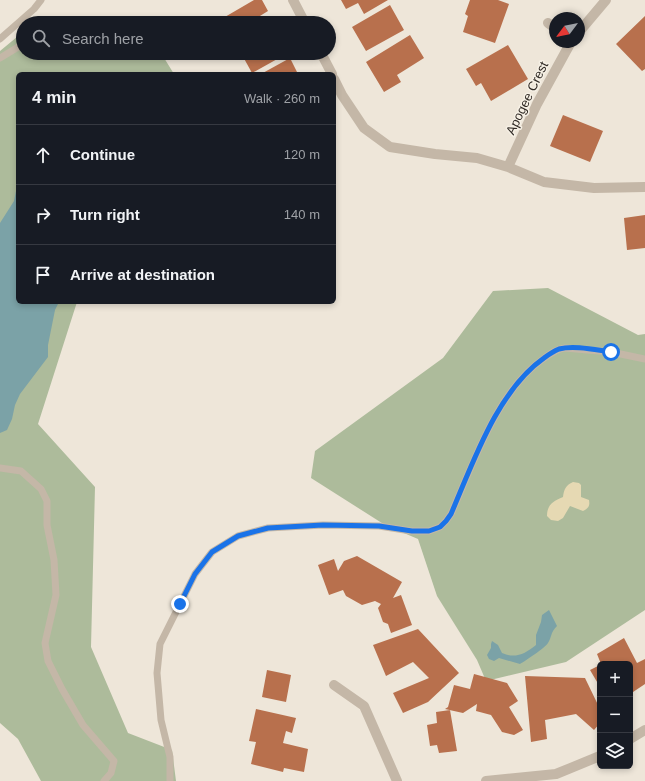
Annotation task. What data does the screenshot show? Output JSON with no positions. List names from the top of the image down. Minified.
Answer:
{"streets":{"street":["Apogee Crest"]},"north":"bottom left","page":{"search":"Search here","heading":["4 min","Walk · 260 m"],"list":[["Continue","120 m"],["Turn right","140 m"],"Arrive at destination"],"map_buttons":["+","−"]}}
